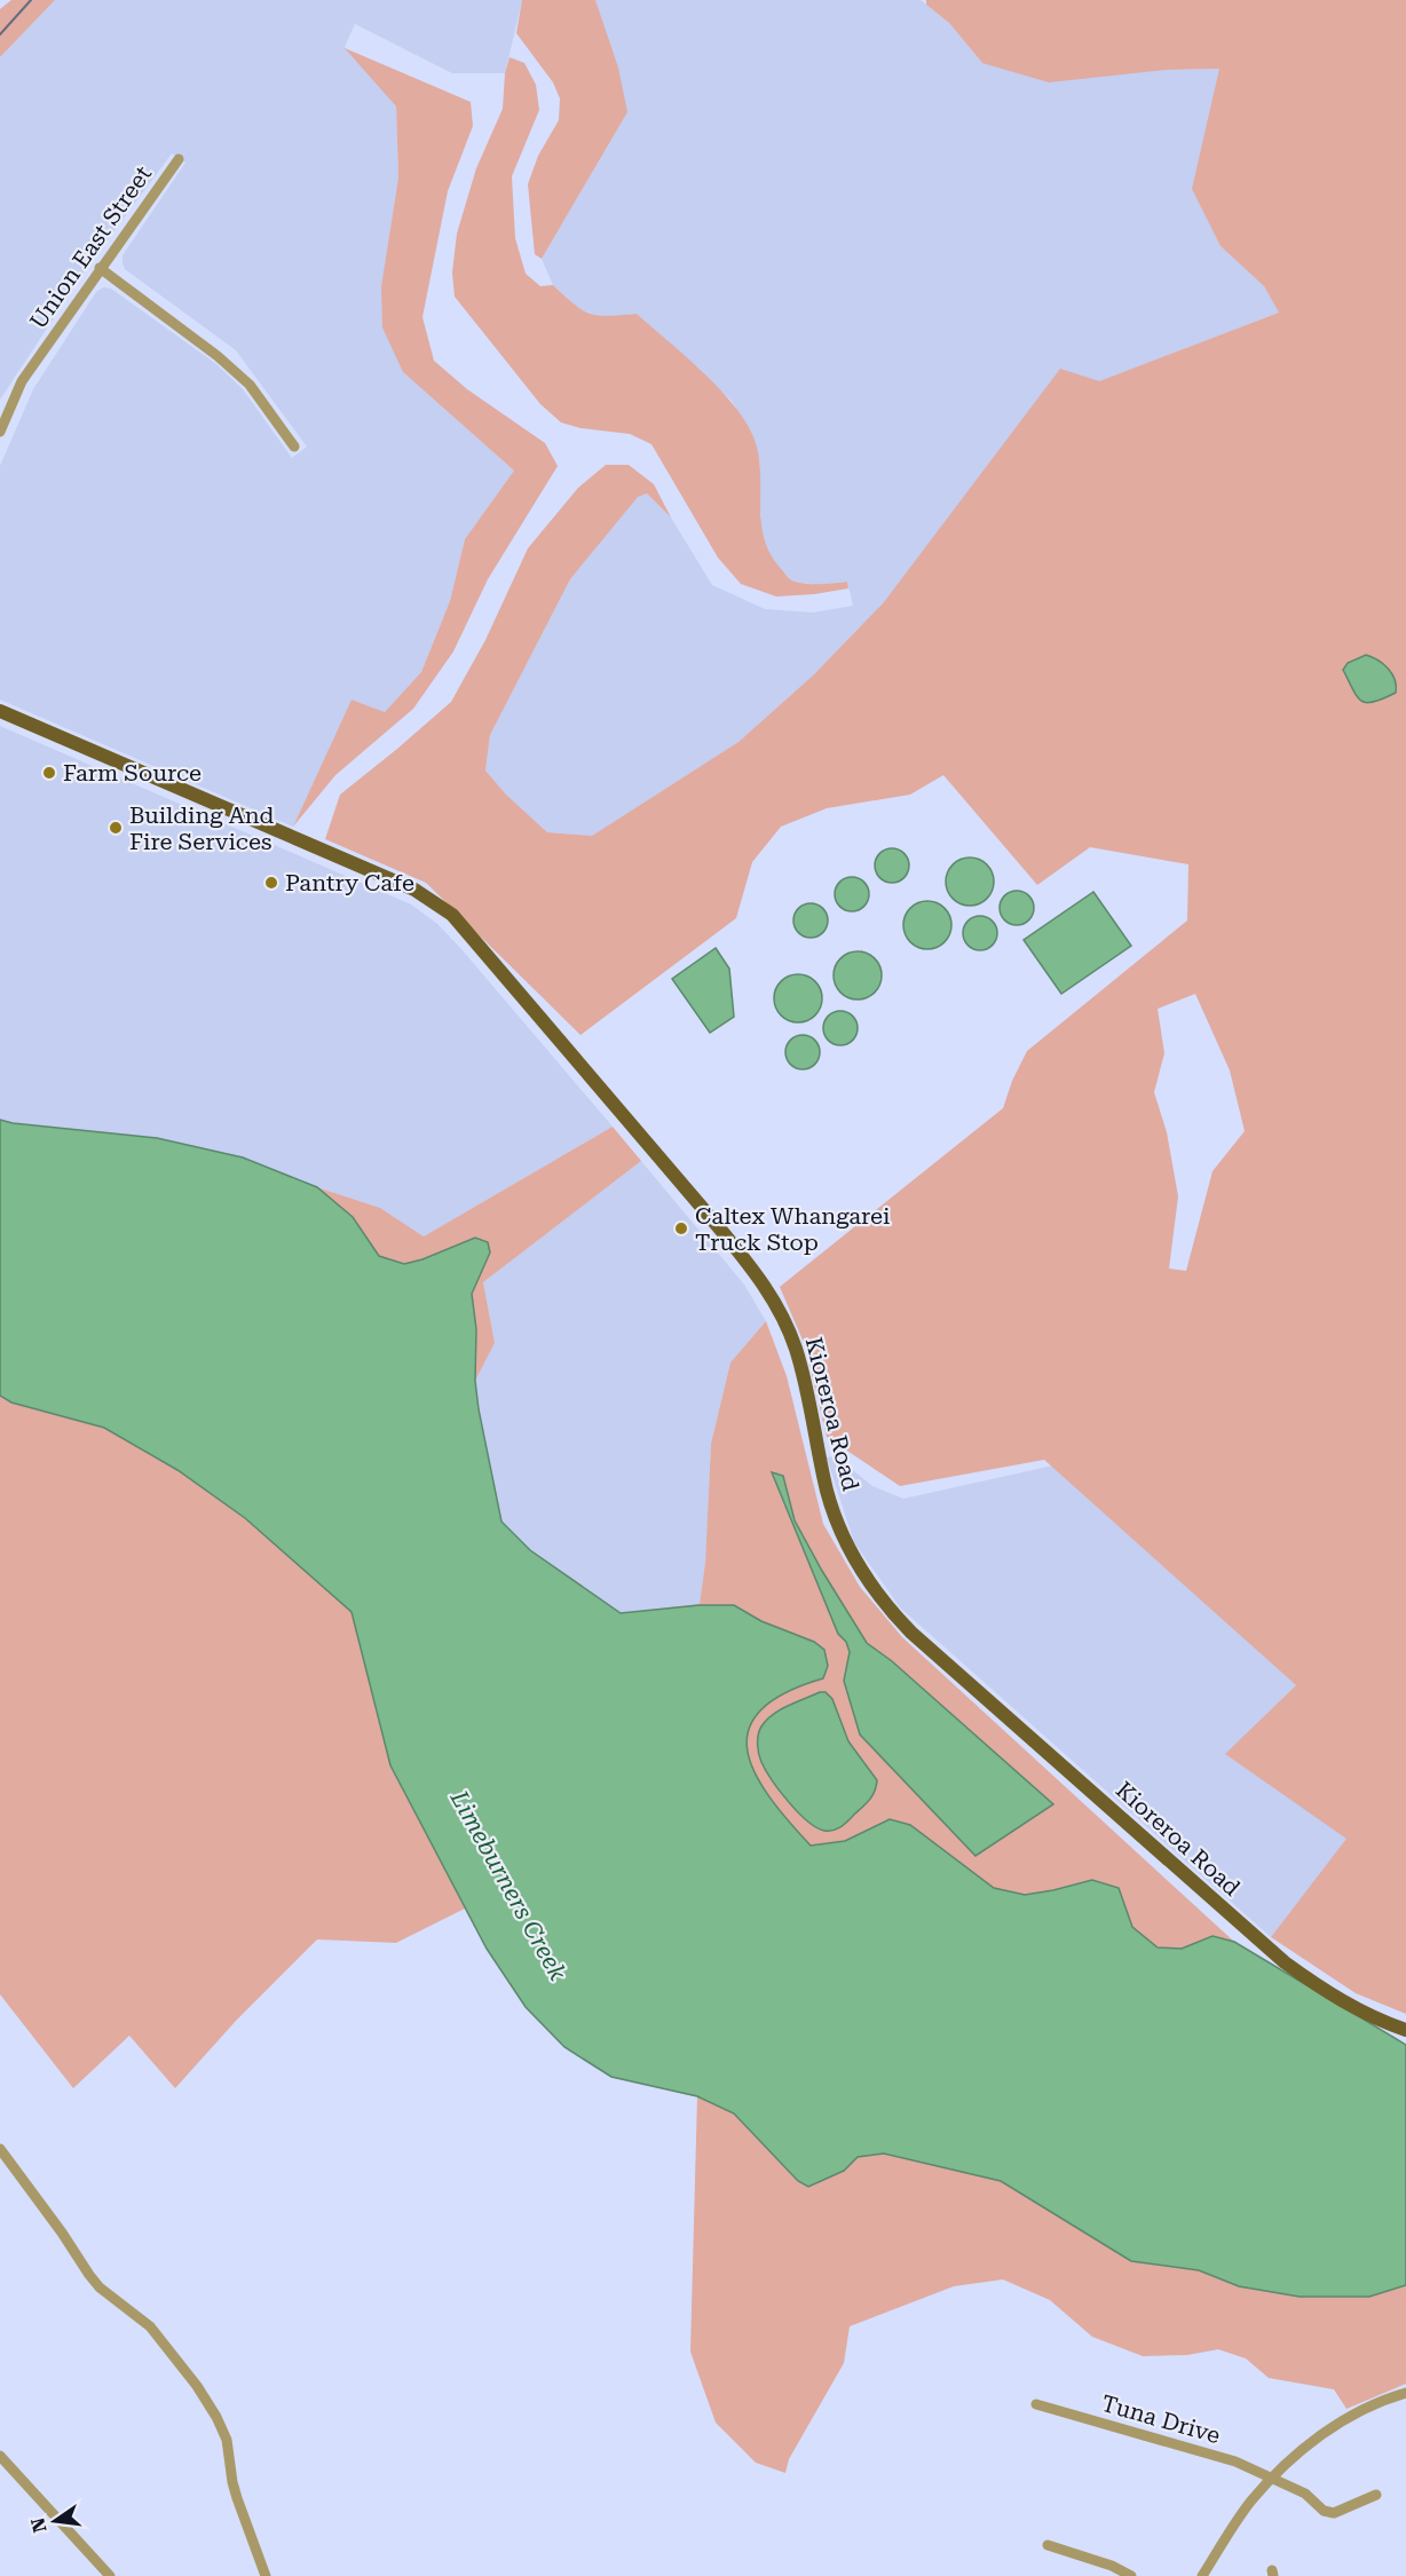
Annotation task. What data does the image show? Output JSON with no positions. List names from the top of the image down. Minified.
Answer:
{"streets":{"main road":["Kioreroa Road"],"street":["Union East Street","Tuna Drive"]},"water":["Limeburners Creek"],"places":["Farm Source","Building And Fire Services","Pantry Cafe","Caltex Whangarei Truck Stop"],"north":"left"}
